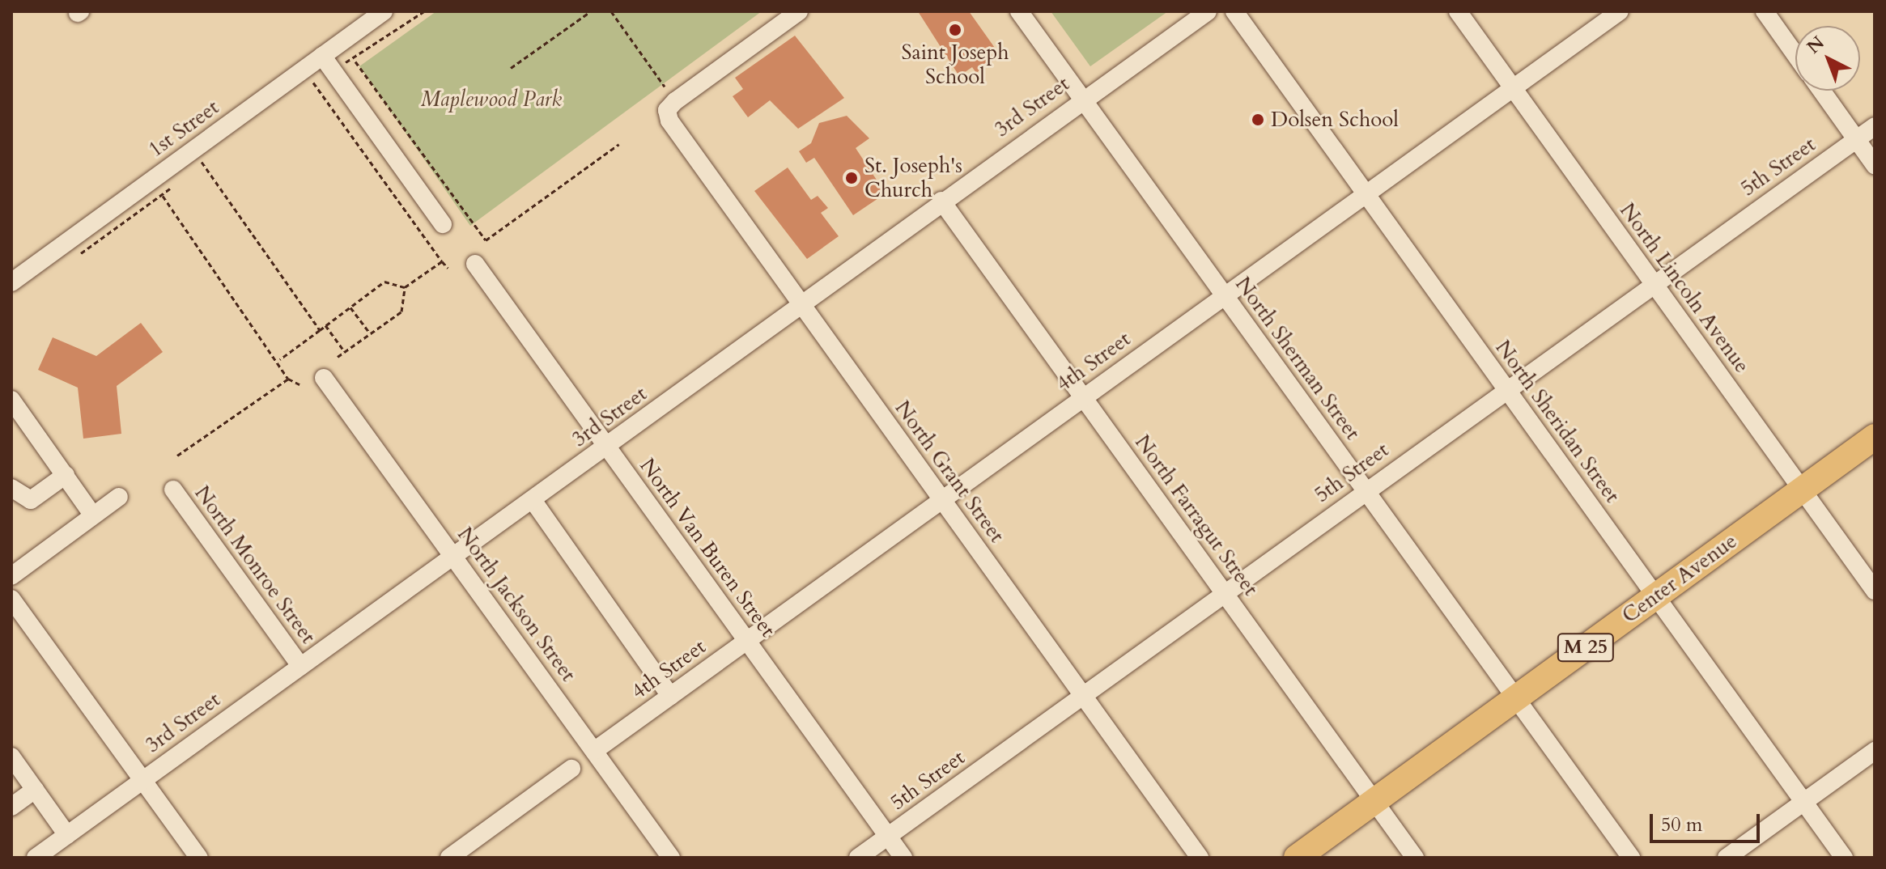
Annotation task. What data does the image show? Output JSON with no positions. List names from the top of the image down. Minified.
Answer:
{"streets":{"highway":["Center Avenue","M 25"],"street":["3rd Street","1st Street","5th Street","North Lincoln Avenue","North Sherman Street","4th Street","North Sheridan Street","North Grant Street","North Farragut Street","North Van Buren Street","North Monroe Street","North Jackson Street"]},"crossings":[["3rd Street","North Sherman Street"],["3rd Street","North Grant Street"],["3rd Street","North Farragut Street"],["3rd Street","North Van Buren Street"],["3rd Street","North Monroe Street"],["3rd Street","North Jackson Street"],["5th Street","North Lincoln Avenue"],["5th Street","North Sherman Street"],["5th Street","North Sheridan Street"],["5th Street","North Grant Street"],["5th Street","North Farragut Street"],["5th Street","North Van Buren Street"],["North Lincoln Avenue","4th Street"],["North Lincoln Avenue","Center Avenue"],["North Sherman Street","4th Street"],["North Sherman Street","Center Avenue"],["4th Street","North Sheridan Street"],["4th Street","North Grant Street"],["4th Street","North Farragut Street"],["4th Street","North Van Buren Street"],["4th Street","North Jackson Street"],["North Sheridan Street","Center Avenue"],["North Farragut Street","Center Avenue"]],"parks":["Maplewood Park"],"places":["Saint Joseph School","Dolsen School","St. Joseph's Church"],"scale_bar":"50 m","north":"top left"}
